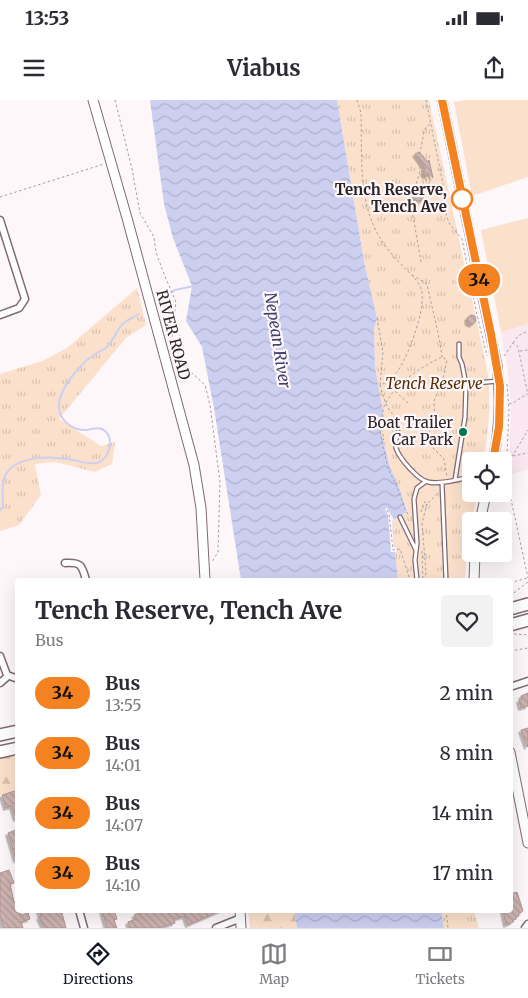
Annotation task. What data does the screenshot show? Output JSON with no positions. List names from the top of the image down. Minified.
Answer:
{"streets":{"street":["RIVER ROAD"]},"water":["Nepean River"],"parks":["Tench Reserve"],"places":["Tench Reserve, Tench Ave","Boat Trailer Car Park"],"lines":["bus line 34"],"page":{"status":"13:53","header":"Viabus","on_map":"34","heading":["Tench Reserve, Tench Ave","Bus"],"list":[{"mark":"34","name":"Bus","note":"13:55","value":"2 min"},{"mark":"34","name":"Bus","note":"14:01","value":"8 min"},{"mark":"34","name":"Bus","note":"14:07","value":"14 min"},{"mark":"34","name":"Bus","note":"14:10","value":"17 min"}],"tabs":["Directions","Map","Tickets"]}}
